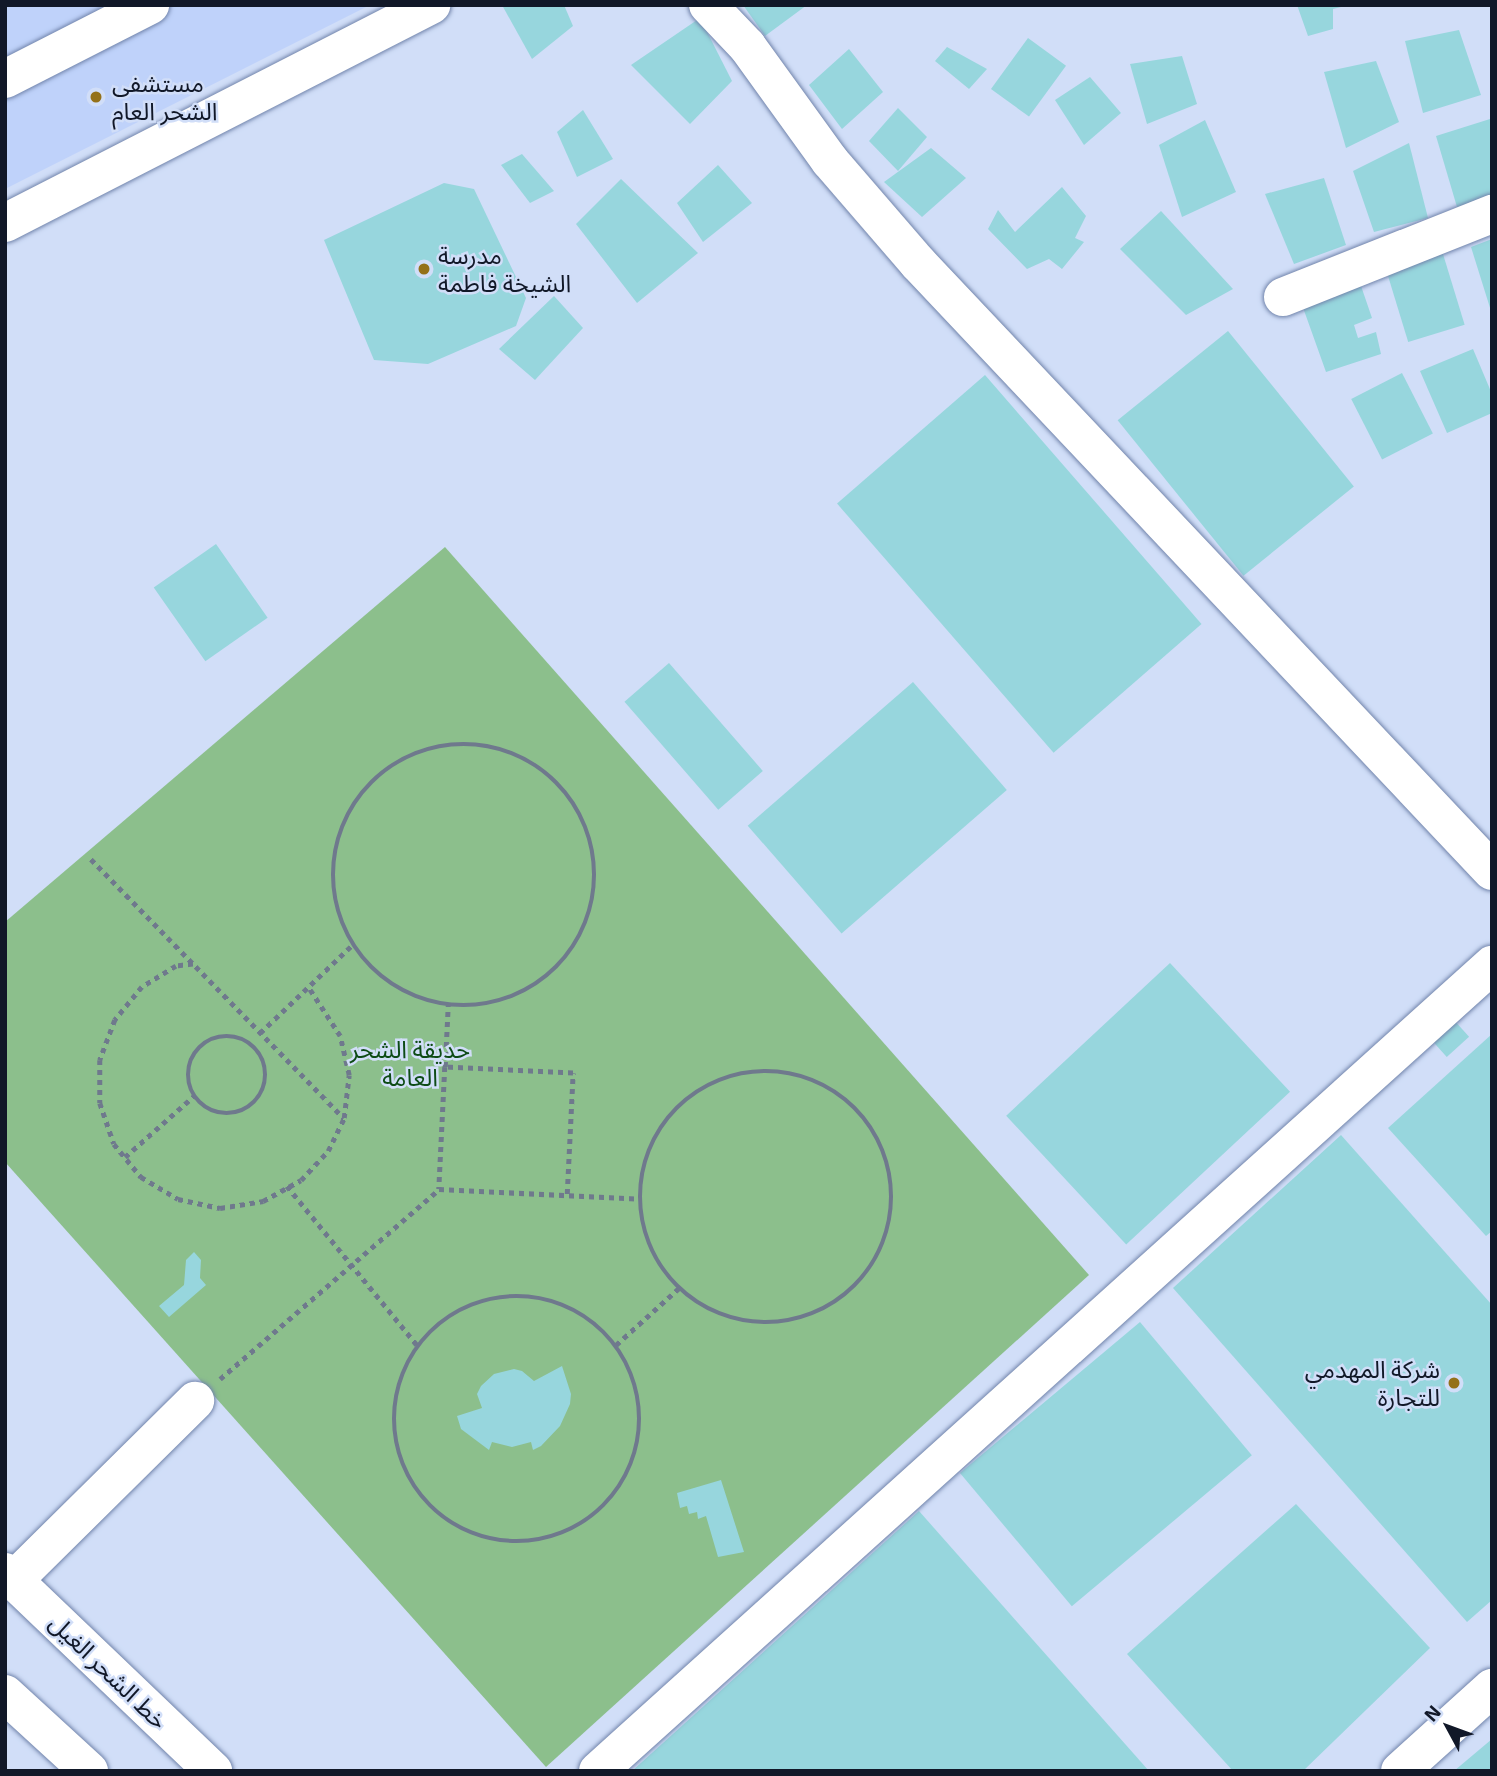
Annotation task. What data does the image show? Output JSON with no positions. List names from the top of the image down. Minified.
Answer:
{"streets":{"street":["خط الشحر الغيل"]},"parks":["حديقة الشحر العامة"],"places":["مستشفى الشحر العام","مدرسة الشيخة فاطمة","شركة المهدمي للتجارة"],"north":"top left"}
